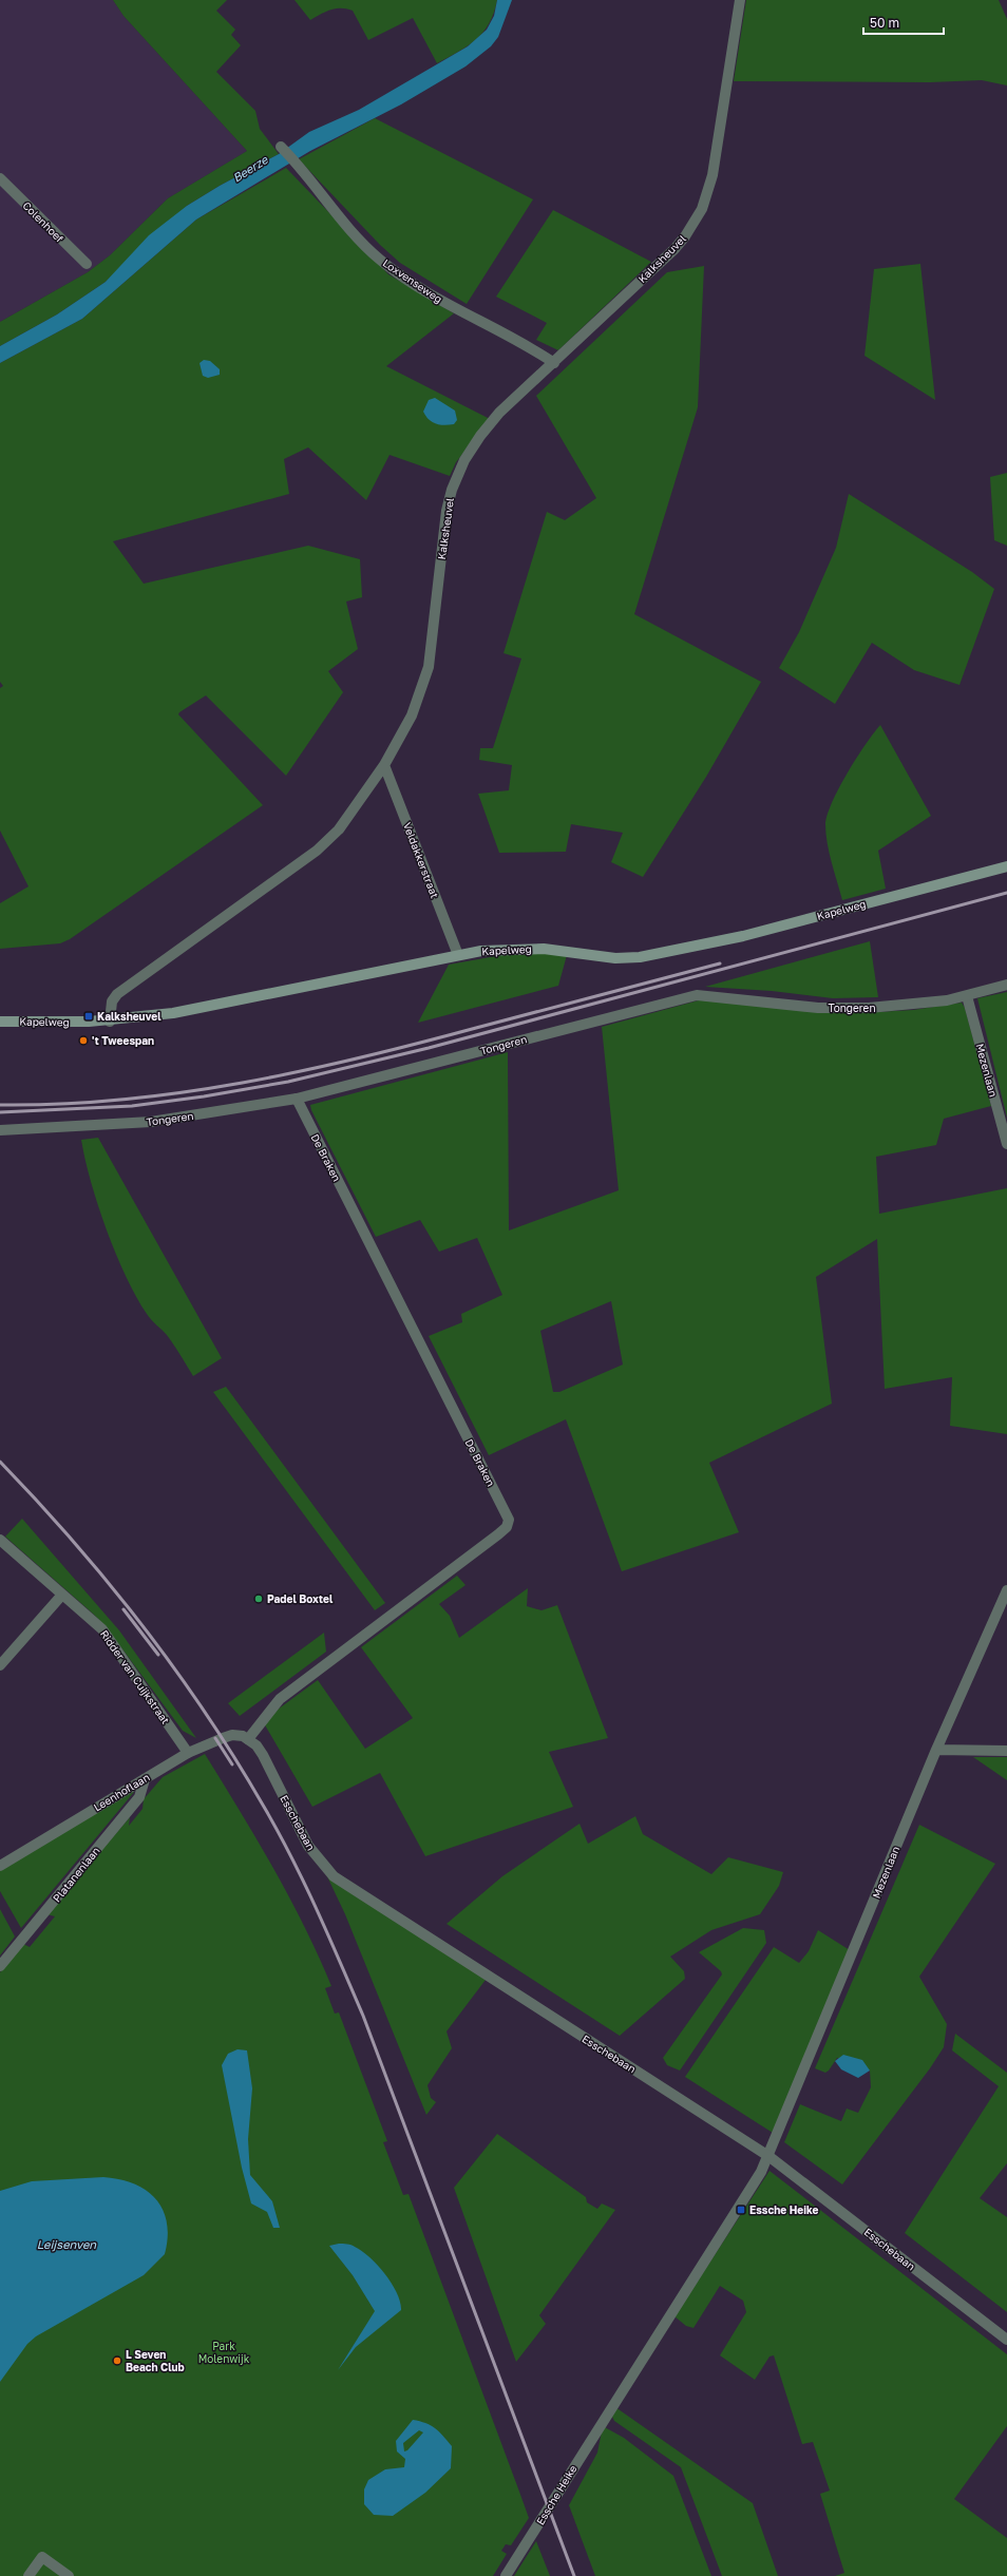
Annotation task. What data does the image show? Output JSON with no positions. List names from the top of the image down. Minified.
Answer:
{"streets":{"main road":["Kapelweg"],"street":["Colenhoef","Kalksheuvel","Loxvenseweg","Veldakkerstraat","Tongeren","Mezenlaan","De Braken","Ridder van Cuijkstraat","Leenhoflaan","Esschebaan","Platanenlaan","Essche Heike"]},"crossings":[["Kalksheuvel","Loxvenseweg"],["Kalksheuvel","Veldakkerstraat"],["Kalksheuvel","Kapelweg"],["Veldakkerstraat","Kapelweg"],["Tongeren","Mezenlaan"],["Tongeren","De Braken"],["Mezenlaan","Esschebaan"],["Mezenlaan","Essche Heike"],["De Braken","Leenhoflaan"],["De Braken","Esschebaan"],["Ridder van Cuijkstraat","Leenhoflaan"],["Leenhoflaan","Esschebaan"],["Leenhoflaan","Platanenlaan"],["Esschebaan","Essche Heike"]],"water":["Beerze","Leijsenven"],"parks":["Park Molenwijk"],"places":{"transit":["Kalksheuvel","Essche Heike"],"other":["'t Tweespan","Padel Boxtel","L Seven Beach Club"]},"scale_bar":"50 m"}
